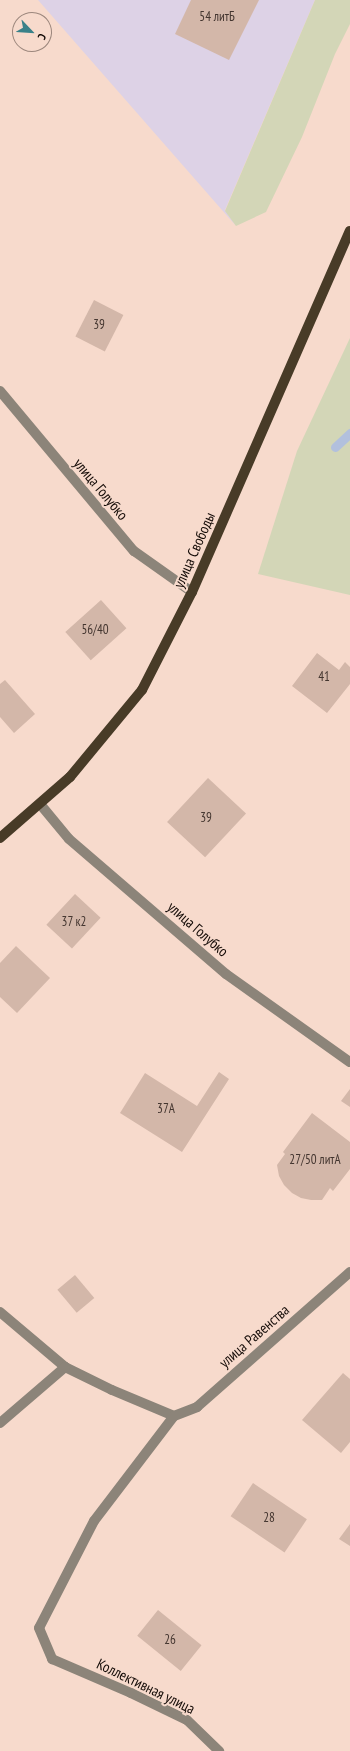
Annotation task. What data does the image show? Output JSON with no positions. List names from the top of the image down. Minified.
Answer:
{"streets":{"main road":["улица Свободы"],"street":["улица Голубко","улица Равенства","Коллективная улица"]},"crossings":[["улица Голубко","улица Свободы"],["улица Равенства","Коллективная улица"]],"house_numbers":["54 литБ","39","56/40","41","39","37 к2","37А","27/50 литА","28","26"],"north":"bottom right"}
